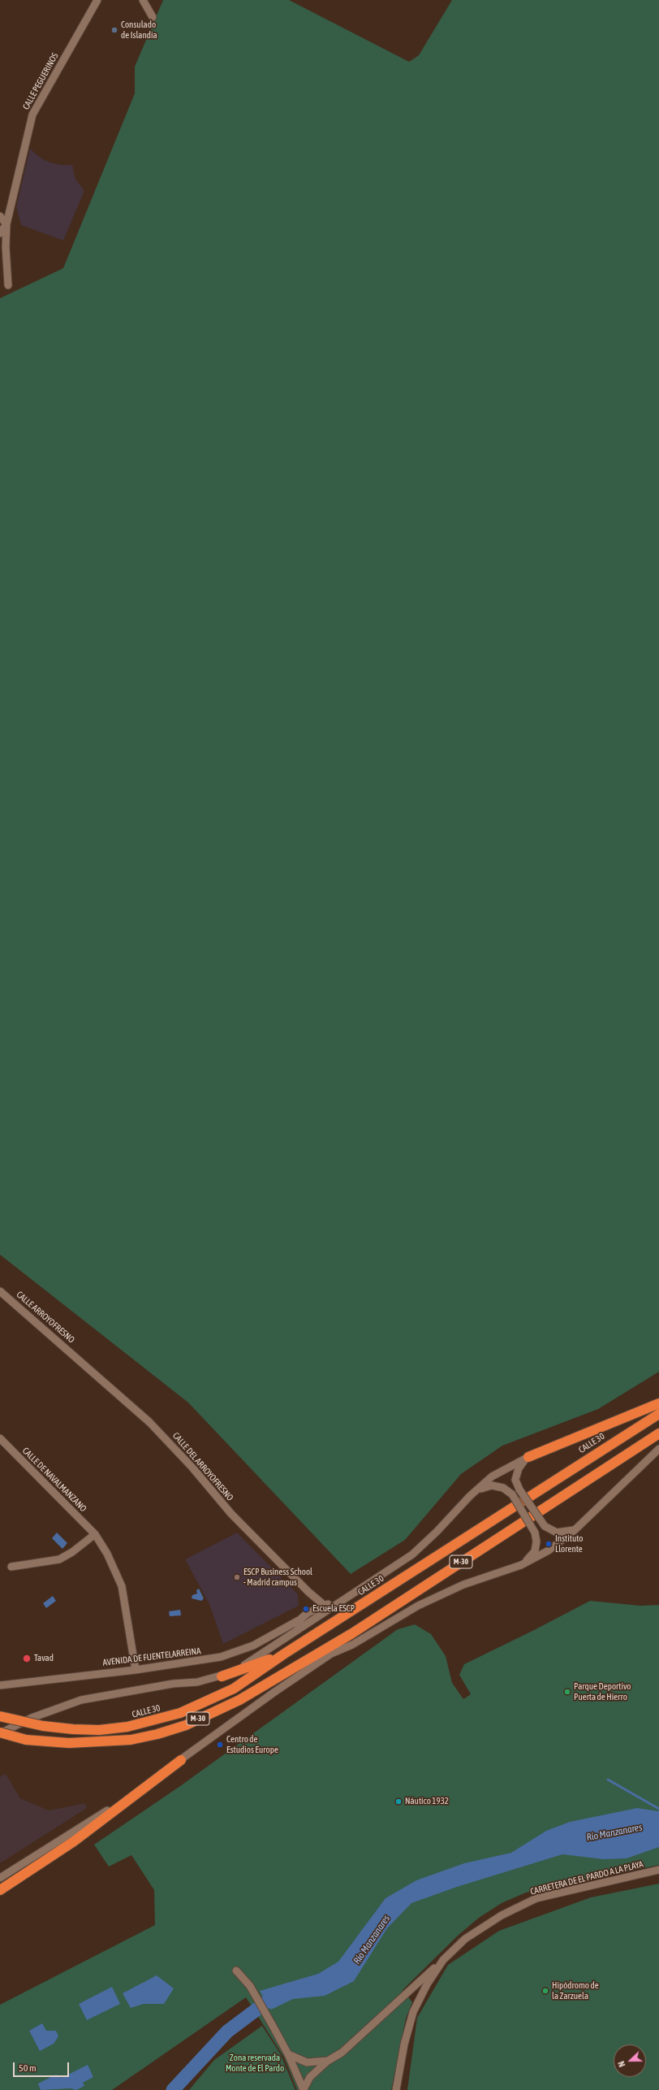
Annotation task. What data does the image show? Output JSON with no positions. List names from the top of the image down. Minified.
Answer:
{"streets":{"highway":["CALLE 30","M-30"],"street":["CALLE PEGUERINOS","CALLE ARROYOFRESNO","CALLE DEL ARROYOFRESNO","CALLE DE NAVALMANZANO","AVENIDA DE FUENTELARREINA","CARRETERA DE EL PARDO A LA PLAYA"]},"crossings":[["CALLE ARROYOFRESNO","CALLE DEL ARROYOFRESNO"],["CALLE DEL ARROYOFRESNO","AVENIDA DE FUENTELARREINA"],["CALLE DE NAVALMANZANO","AVENIDA DE FUENTELARREINA"]],"water":["Río Manzanares"],"parks":["Zona reservada Monte de El Pardo"],"places":["Consulado de Islandia","Instituto Llorente","ESCP Business School - Madrid campus","Escuela ESCP","Tavad","Parque Deportivo Puerta de Hierro","Centro de Estudios Europe","Náutico 1932","Hipódromo de la Zarzuela"],"scale_bar":"50 m","north":"left"}
